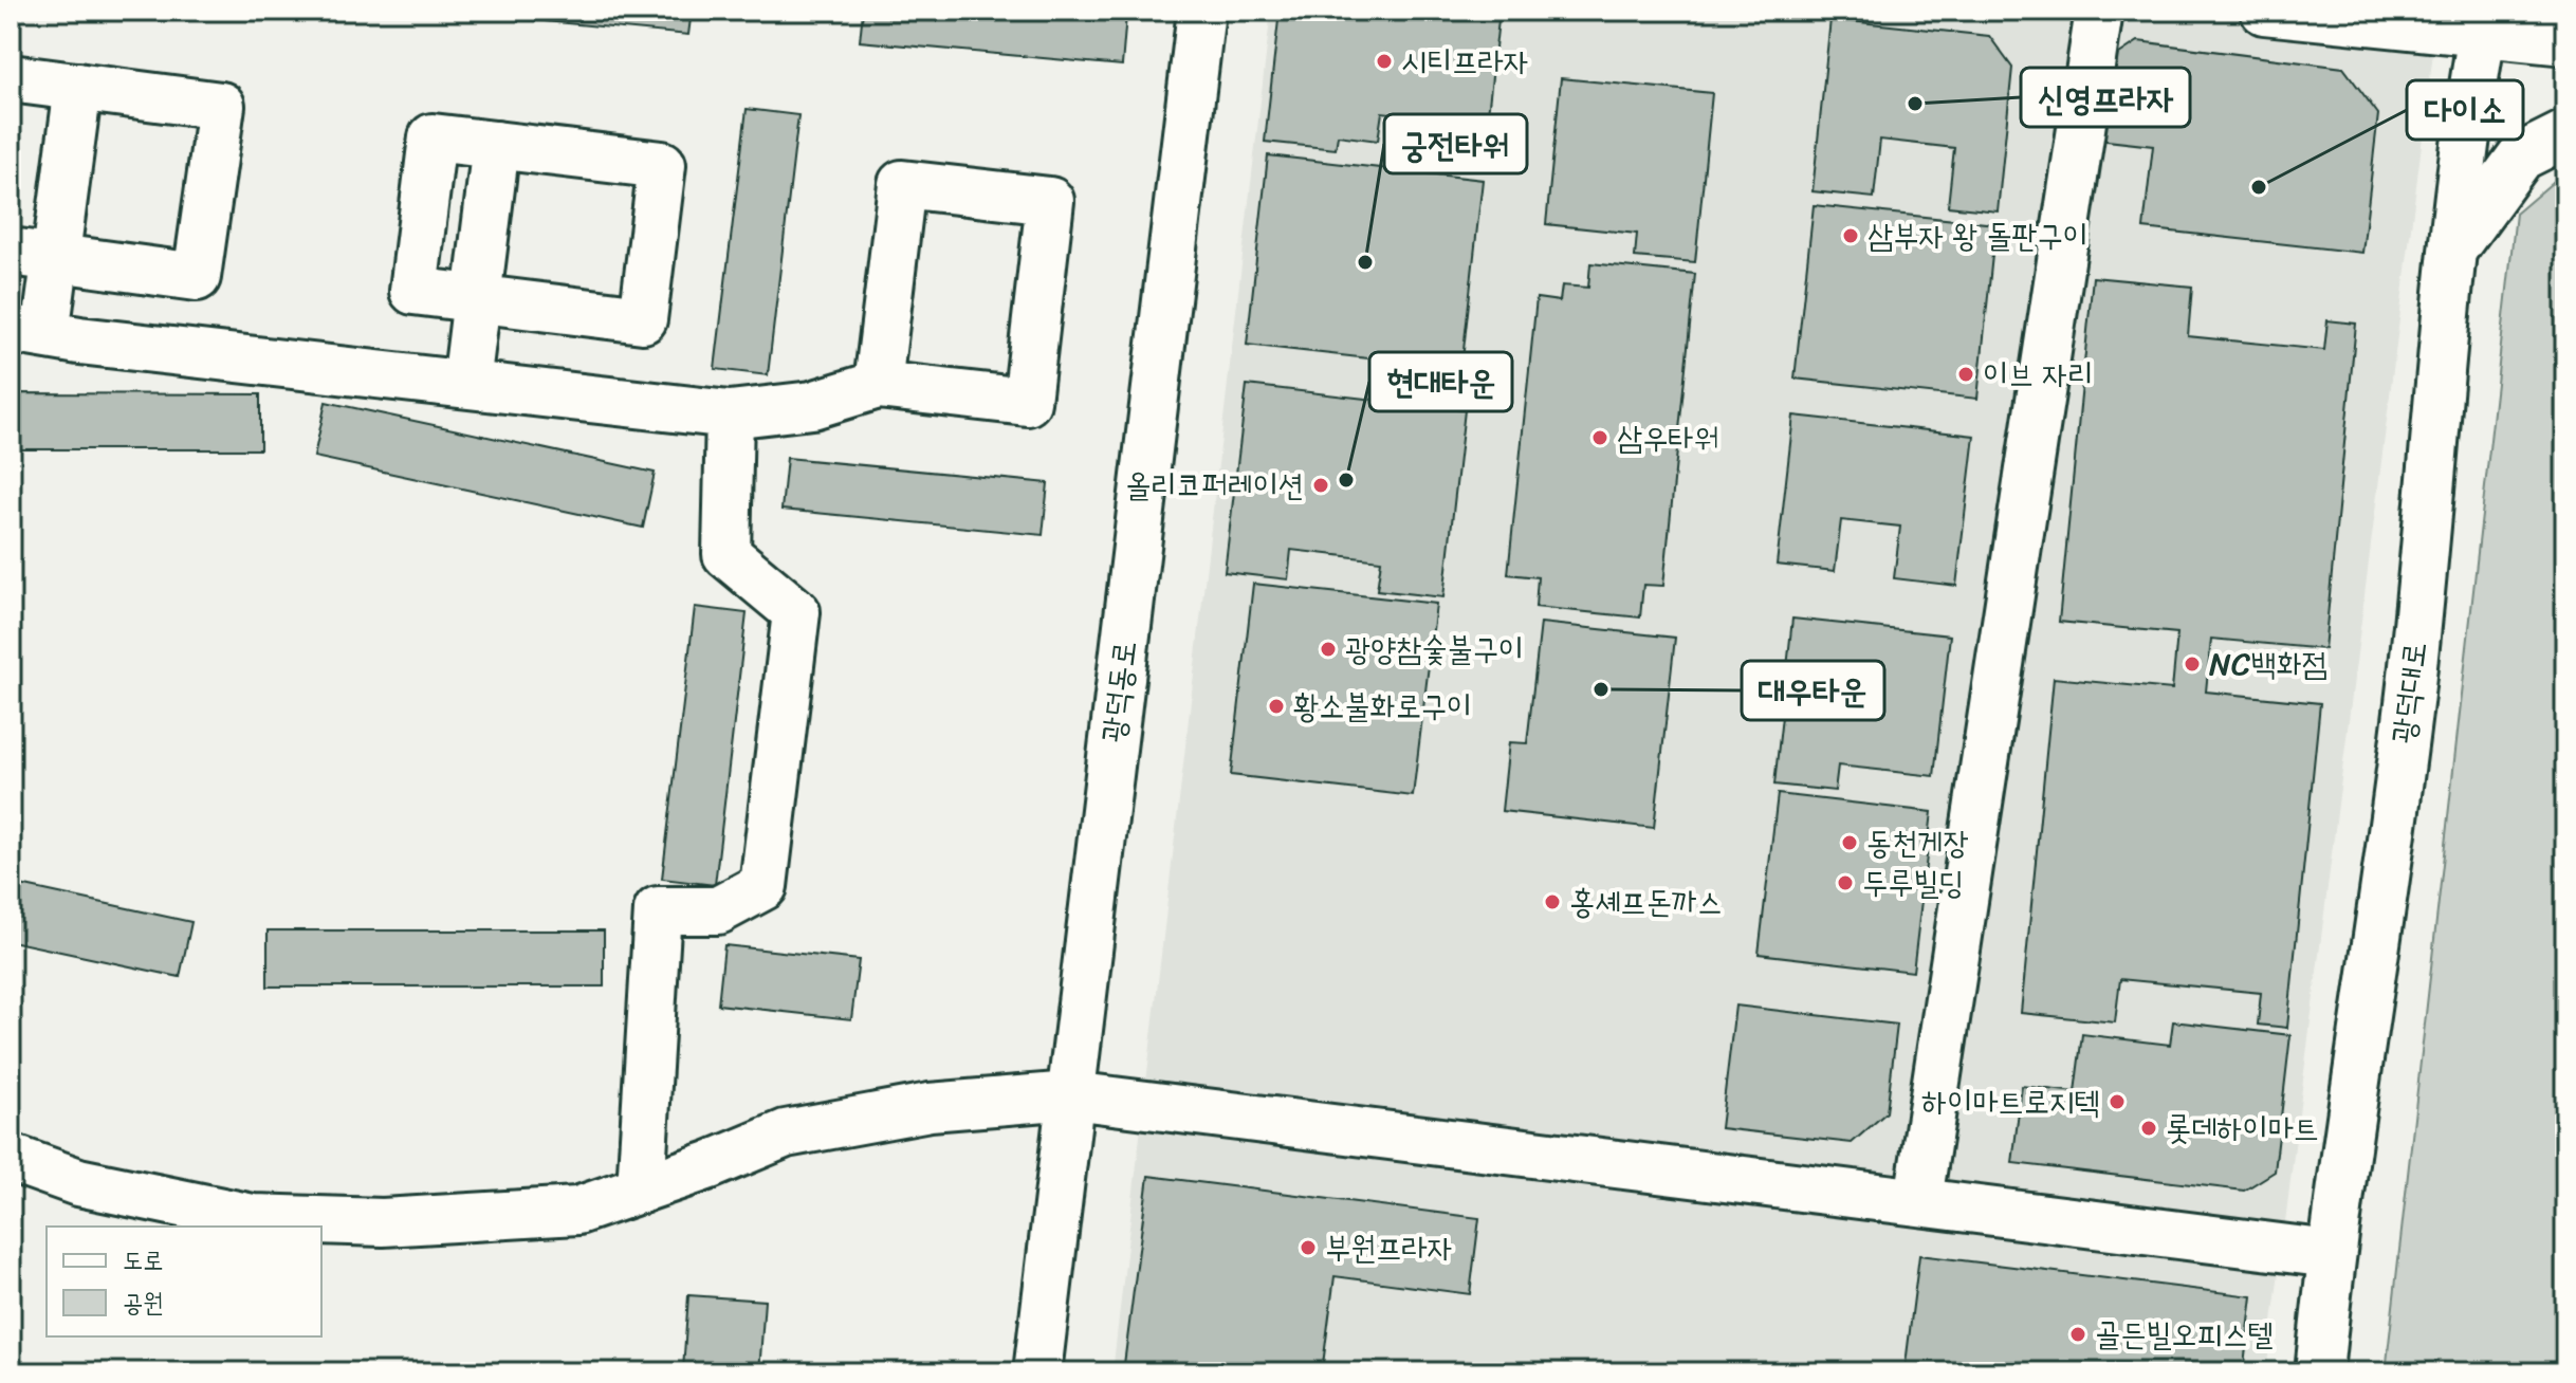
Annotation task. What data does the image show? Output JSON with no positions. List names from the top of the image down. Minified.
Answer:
{"streets":{"street":["광덕동로","광덕대로"]},"places":["시티프라자","신영프라자","다이소","삼부자 왕 돌판구이","궁전타워","이브 자리","삼우타워","현대타운","올리코퍼레이션","광양참숯불구이","NC백화점","대우타운","황소불화로구이","동천게장","두루빌딩","홍셰프돈까스","하이마트로지텍","롯데하이마트","부원프라자","골든빌오피스텔"],"legend":["도로","공원"]}
